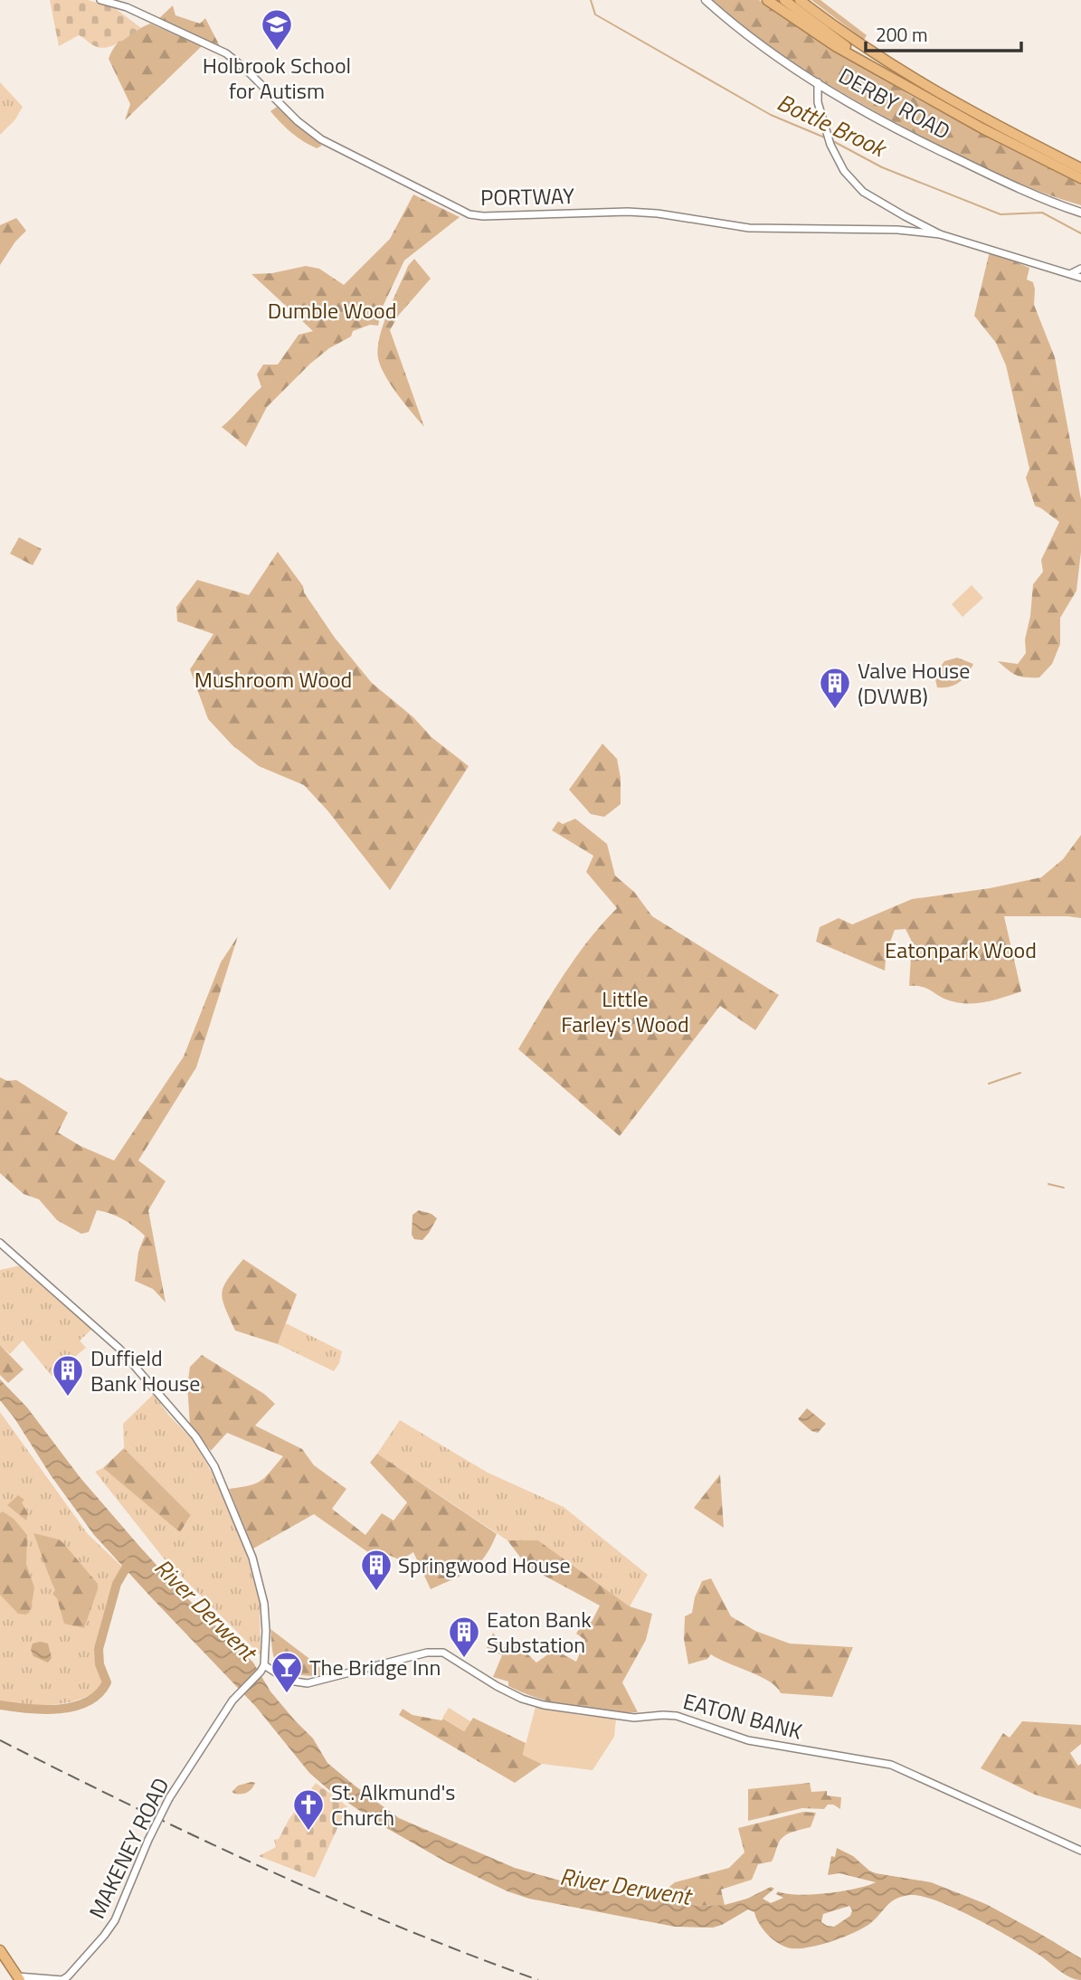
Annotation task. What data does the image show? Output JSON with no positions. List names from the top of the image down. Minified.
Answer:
{"streets":{"main road":["DERBY ROAD"],"street":["PORTWAY","EATON BANK","MAKENEY ROAD"]},"crossings":[["EATON BANK","MAKENEY ROAD"]],"water":["Bottle Brook","River Derwent"],"parks":["Dumble Wood","Mushroom Wood","Eatonpark Wood","Little Farley's Wood"],"places":{"school or university":["Holbrook School for Autism"],"building":["Valve House (DVWB)","Duffield Bank House","Springwood House","Eaton Bank Substation"],"bar":["The Bridge Inn"],"church":["St. Alkmund's Church"]},"scale_bar":"200 m"}
